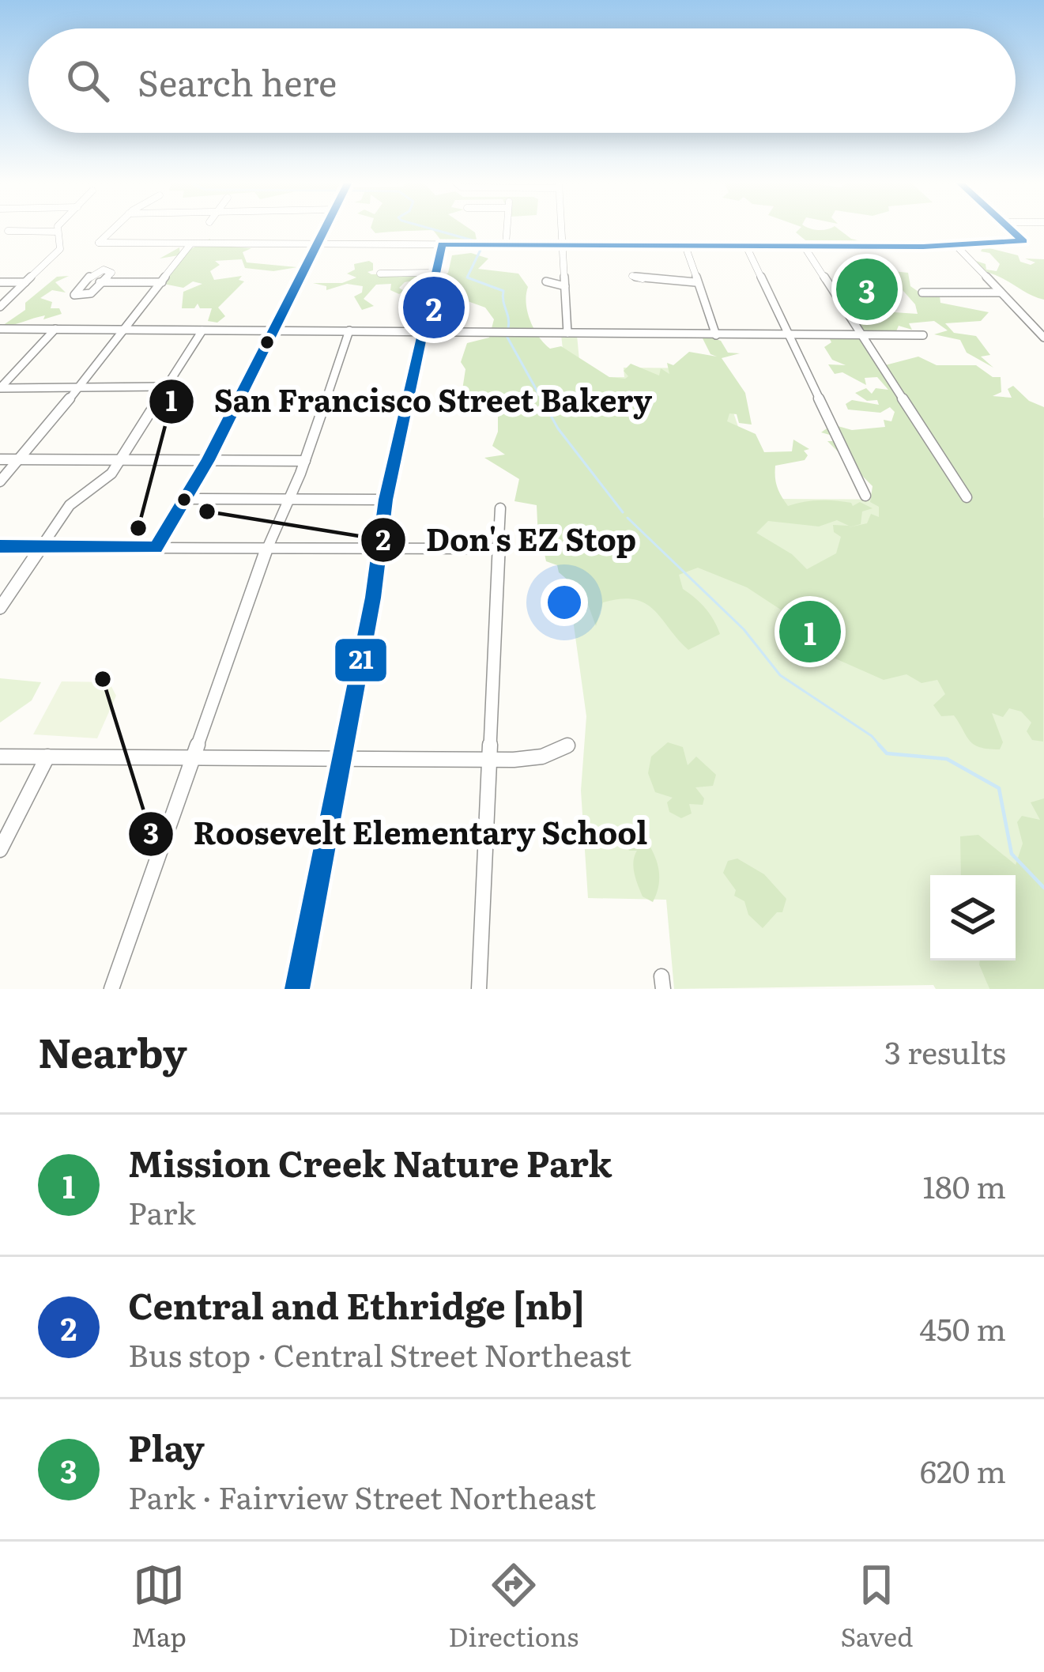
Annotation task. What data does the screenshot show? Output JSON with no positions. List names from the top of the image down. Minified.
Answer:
{"places":["Don's EZ Stop","San Francisco Street Bakery","Roosevelt Elementary School"],"lines":["transit line 21"],"page":{"search":"Search here","pins":["3","2","1"],"heading":["Nearby","3 results"],"list":[{"mark":"1","name":"Mission Creek Nature Park","note":"Park","value":"180 m"},{"mark":"2","name":"Central and Ethridge [nb]","note":"Bus stop · Central Street Northeast","value":"450 m"},{"mark":"3","name":"Play","note":"Park · Fairview Street Northeast","value":"620 m"}],"nav":["Map","Directions","Saved"]}}
